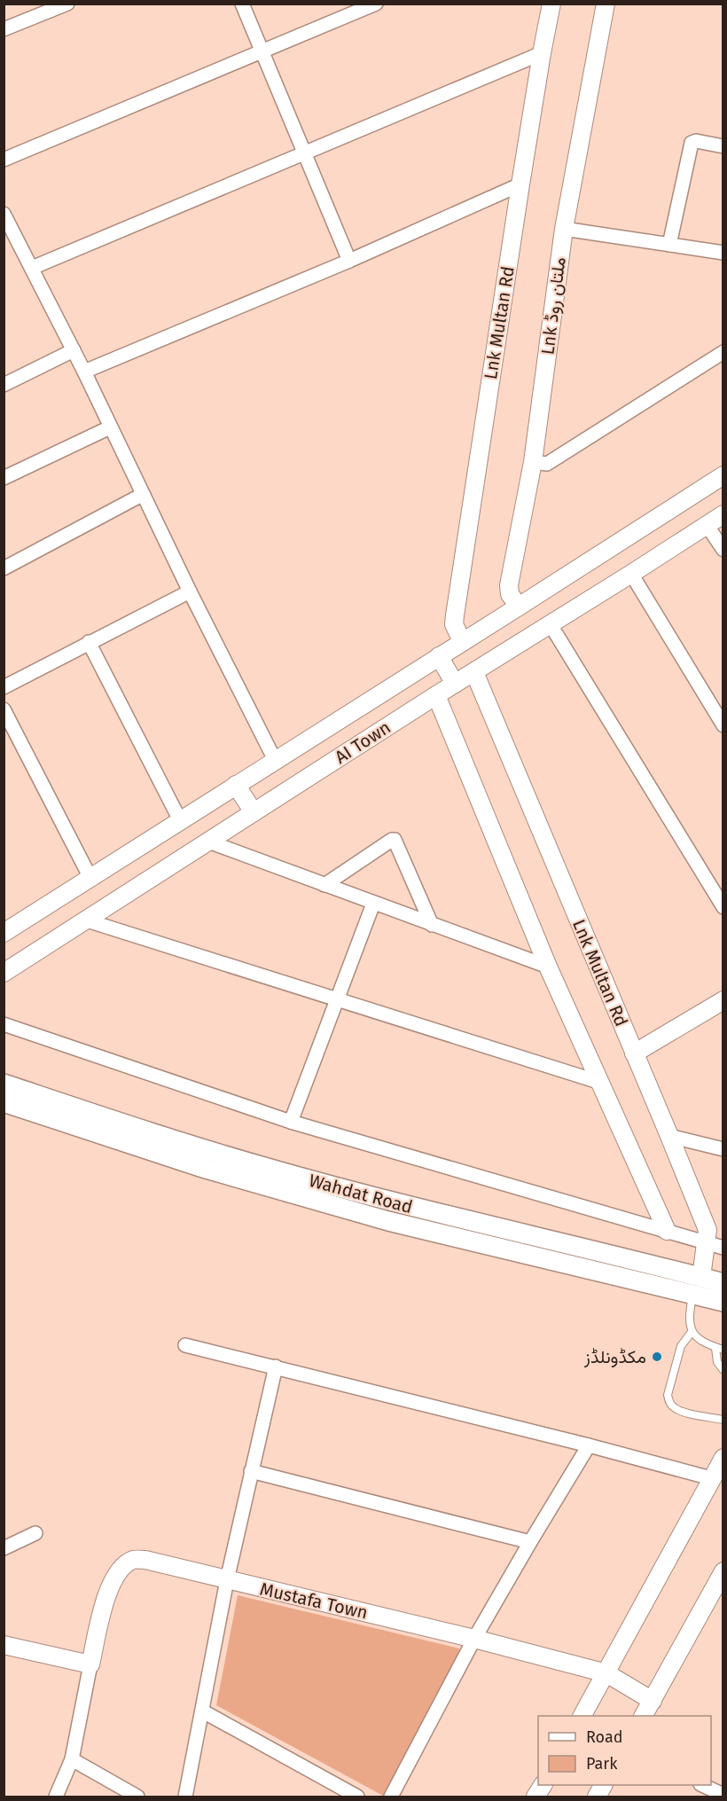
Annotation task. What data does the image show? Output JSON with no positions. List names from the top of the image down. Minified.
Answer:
{"streets":{"main road":["Wahdat Road"],"street":["Lnk ملتان روڈ","Lnk Multan Rd","AI Town","Mustafa Town"]},"crossings":[["Lnk Multan Rd","AI Town"],["Lnk Multan Rd","Wahdat Road"]],"places":["مکڈونلڈز"],"legend":["Road","Park"]}
